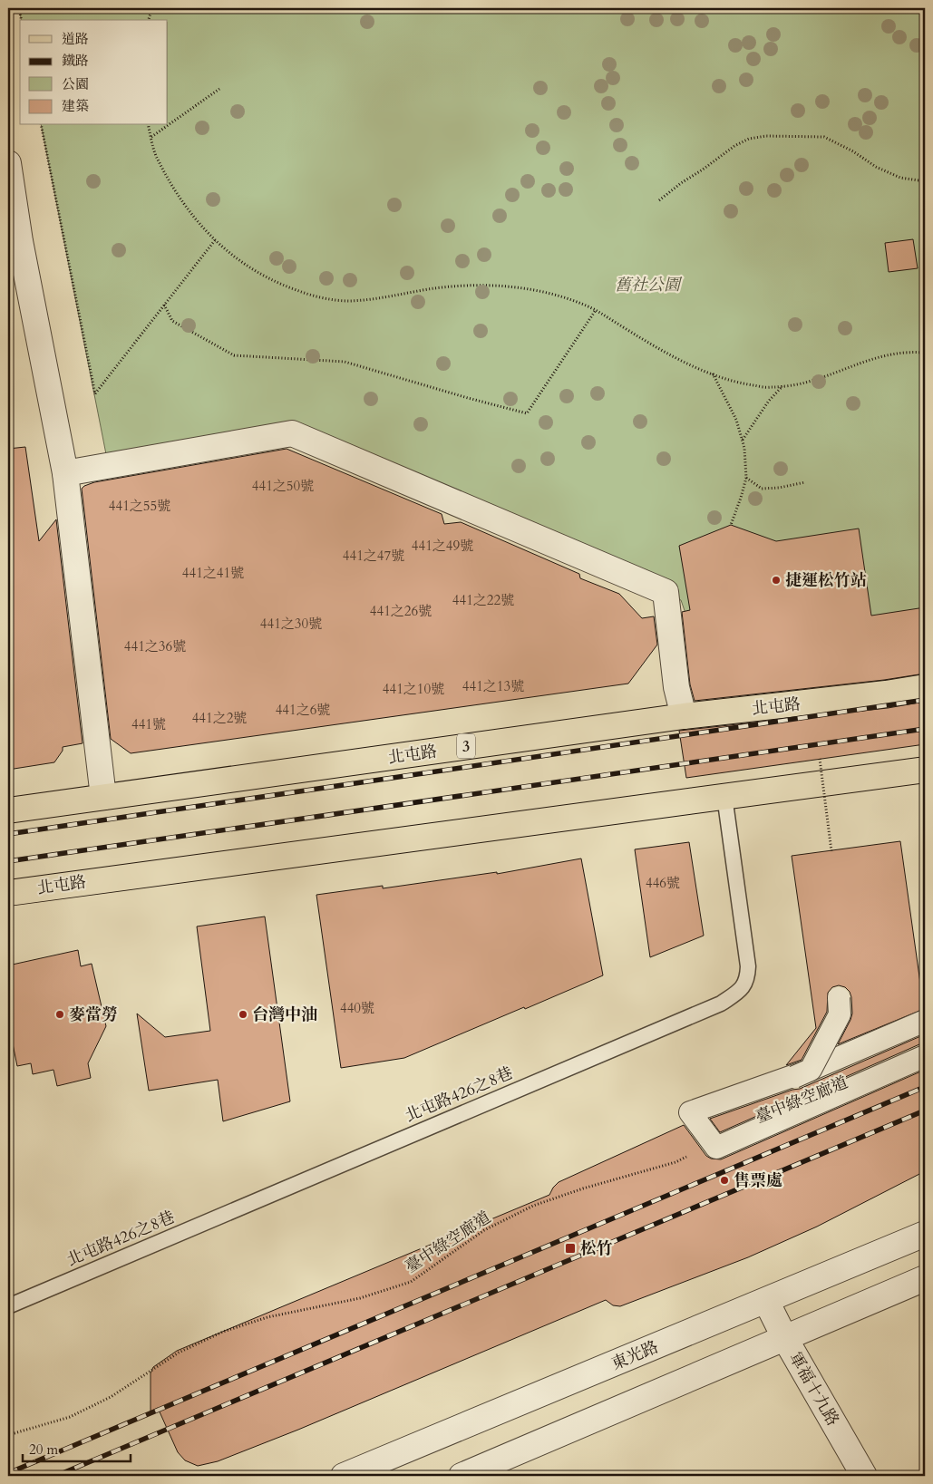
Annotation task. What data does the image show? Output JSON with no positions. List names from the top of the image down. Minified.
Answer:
{"streets":{"main road":["北屯路","3"],"street":["東光路","軍福十九路"],"lane":["北屯路426之8巷"],"path":["臺中綠空廊道"]},"crossings":[["北屯路","北屯路426之8巷"],["東光路","軍福十九路"]],"parks":["舊社公園"],"places":{"other":["捷運松竹站","麥當勞","台灣中油","售票處"],"transit":["松竹"]},"house_numbers":["441之50號","441之55號","441之49號","441之47號","441之41號","441之22號","441之26號","441之30號","441之36號","441之13號","441之10號","441之6號","441之2號","441號","446號","440號"],"legend":["道路","鐵路","公園","建築"],"scale_bar":"20 m"}
